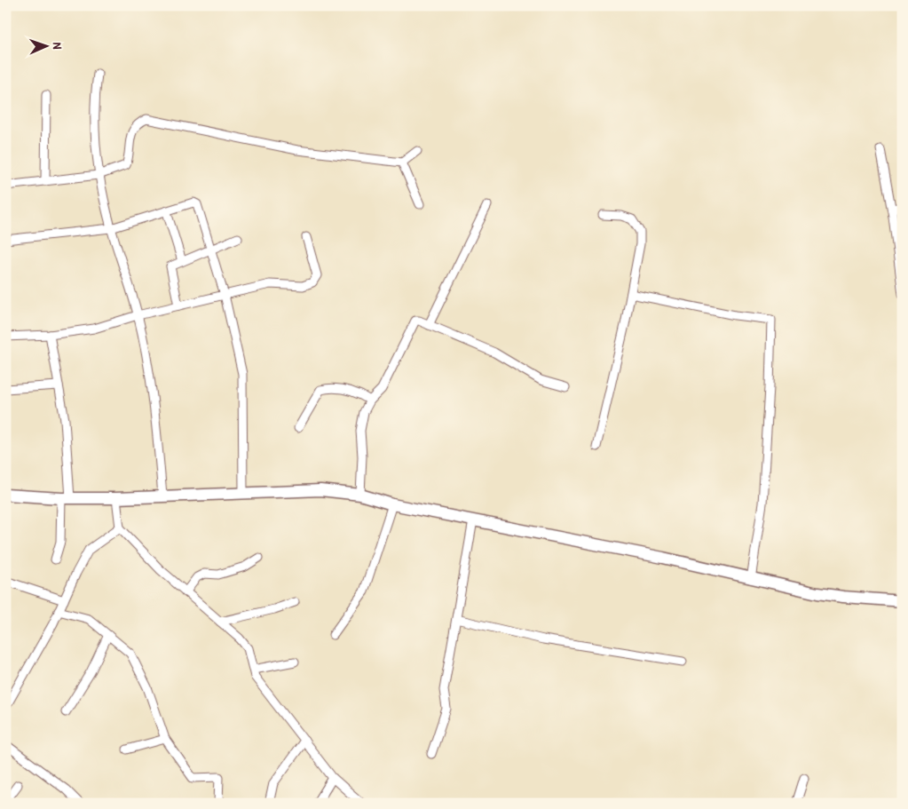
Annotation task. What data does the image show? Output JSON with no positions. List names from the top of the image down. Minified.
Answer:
{"north":"right"}
